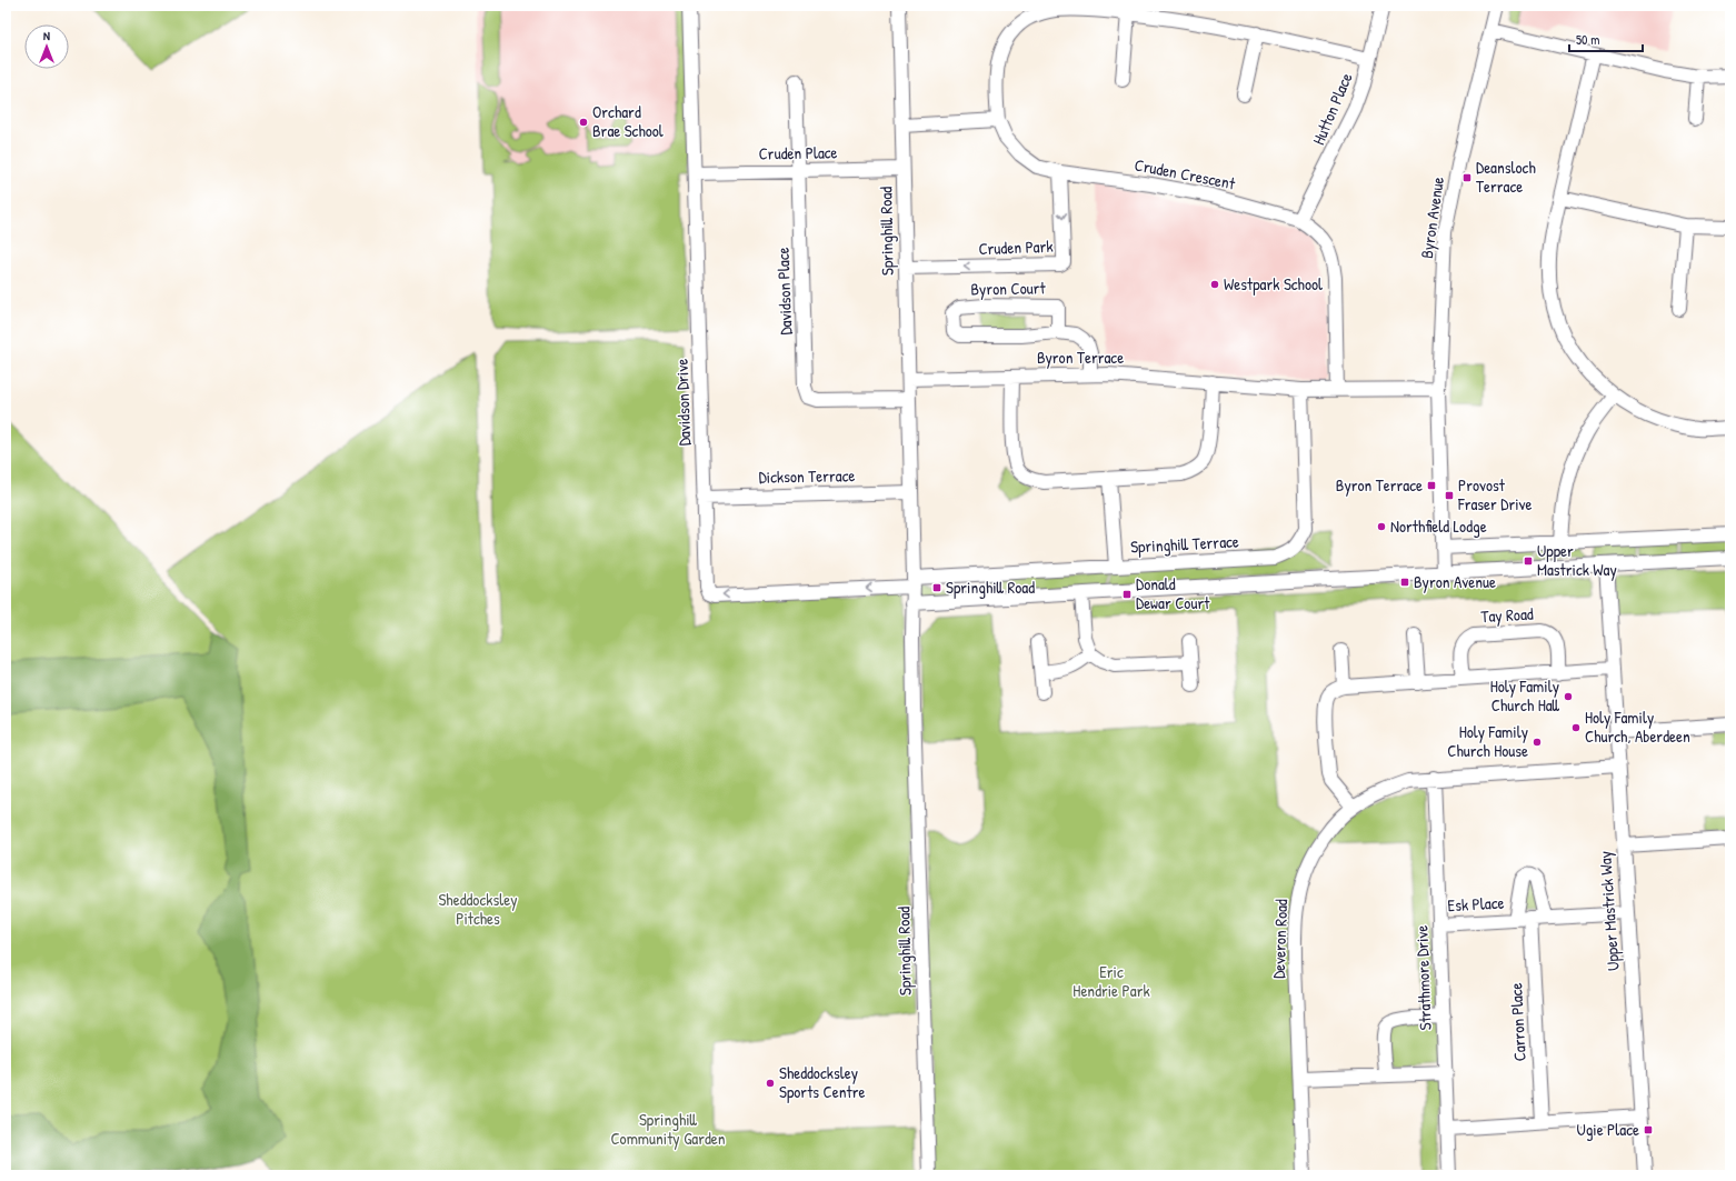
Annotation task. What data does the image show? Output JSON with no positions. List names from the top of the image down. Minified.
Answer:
{"streets":{"street":["Hutton Place","Cruden Place","Cruden Crescent","Byron Avenue","Springhill Road","Cruden Park","Byron Court","Davidson Place","Byron Terrace","Davidson Drive","Dickson Terrace","Springhill Terrace","Tay Road","Esk Place","Upper Mastrick Way","Deveron Road","Strathmore Drive","Carron Place"]},"crossings":[["Hutton Place","Cruden Crescent"],["Cruden Place","Springhill Road"],["Cruden Place","Davidson Place"],["Cruden Place","Davidson Drive"],["Cruden Crescent","Cruden Park"],["Cruden Crescent","Byron Terrace"],["Byron Avenue","Byron Terrace"],["Springhill Road","Cruden Park"],["Springhill Road","Davidson Place"],["Springhill Road","Byron Terrace"],["Springhill Road","Davidson Drive"],["Springhill Road","Dickson Terrace"],["Springhill Road","Springhill Terrace"],["Byron Court","Byron Terrace"],["Byron Terrace","Springhill Terrace"],["Davidson Drive","Dickson Terrace"],["Davidson Drive","Springhill Terrace"],["Esk Place","Upper Mastrick Way"],["Esk Place","Strathmore Drive"],["Esk Place","Carron Place"],["Upper Mastrick Way","Deveron Road"],["Deveron Road","Strathmore Drive"]],"parks":["Sheddocksley Pitches","Eric Hendrie Park","Springhill Community Garden"],"places":{"other":["Orchard Brae School","Westpark School","Northfield Lodge","Holy Family Church Hall","Holy Family Church, Aberdeen","Holy Family Church House","Sheddocksley Sports Centre"],"transit":["Deansloch Terrace","Byron Terrace","Provost Fraser Drive","Upper Mastrick Way","Byron Avenue","Springhill Road","Donald Dewar Court","Ugie Place"]},"scale_bar":"50 m","north":"top"}
